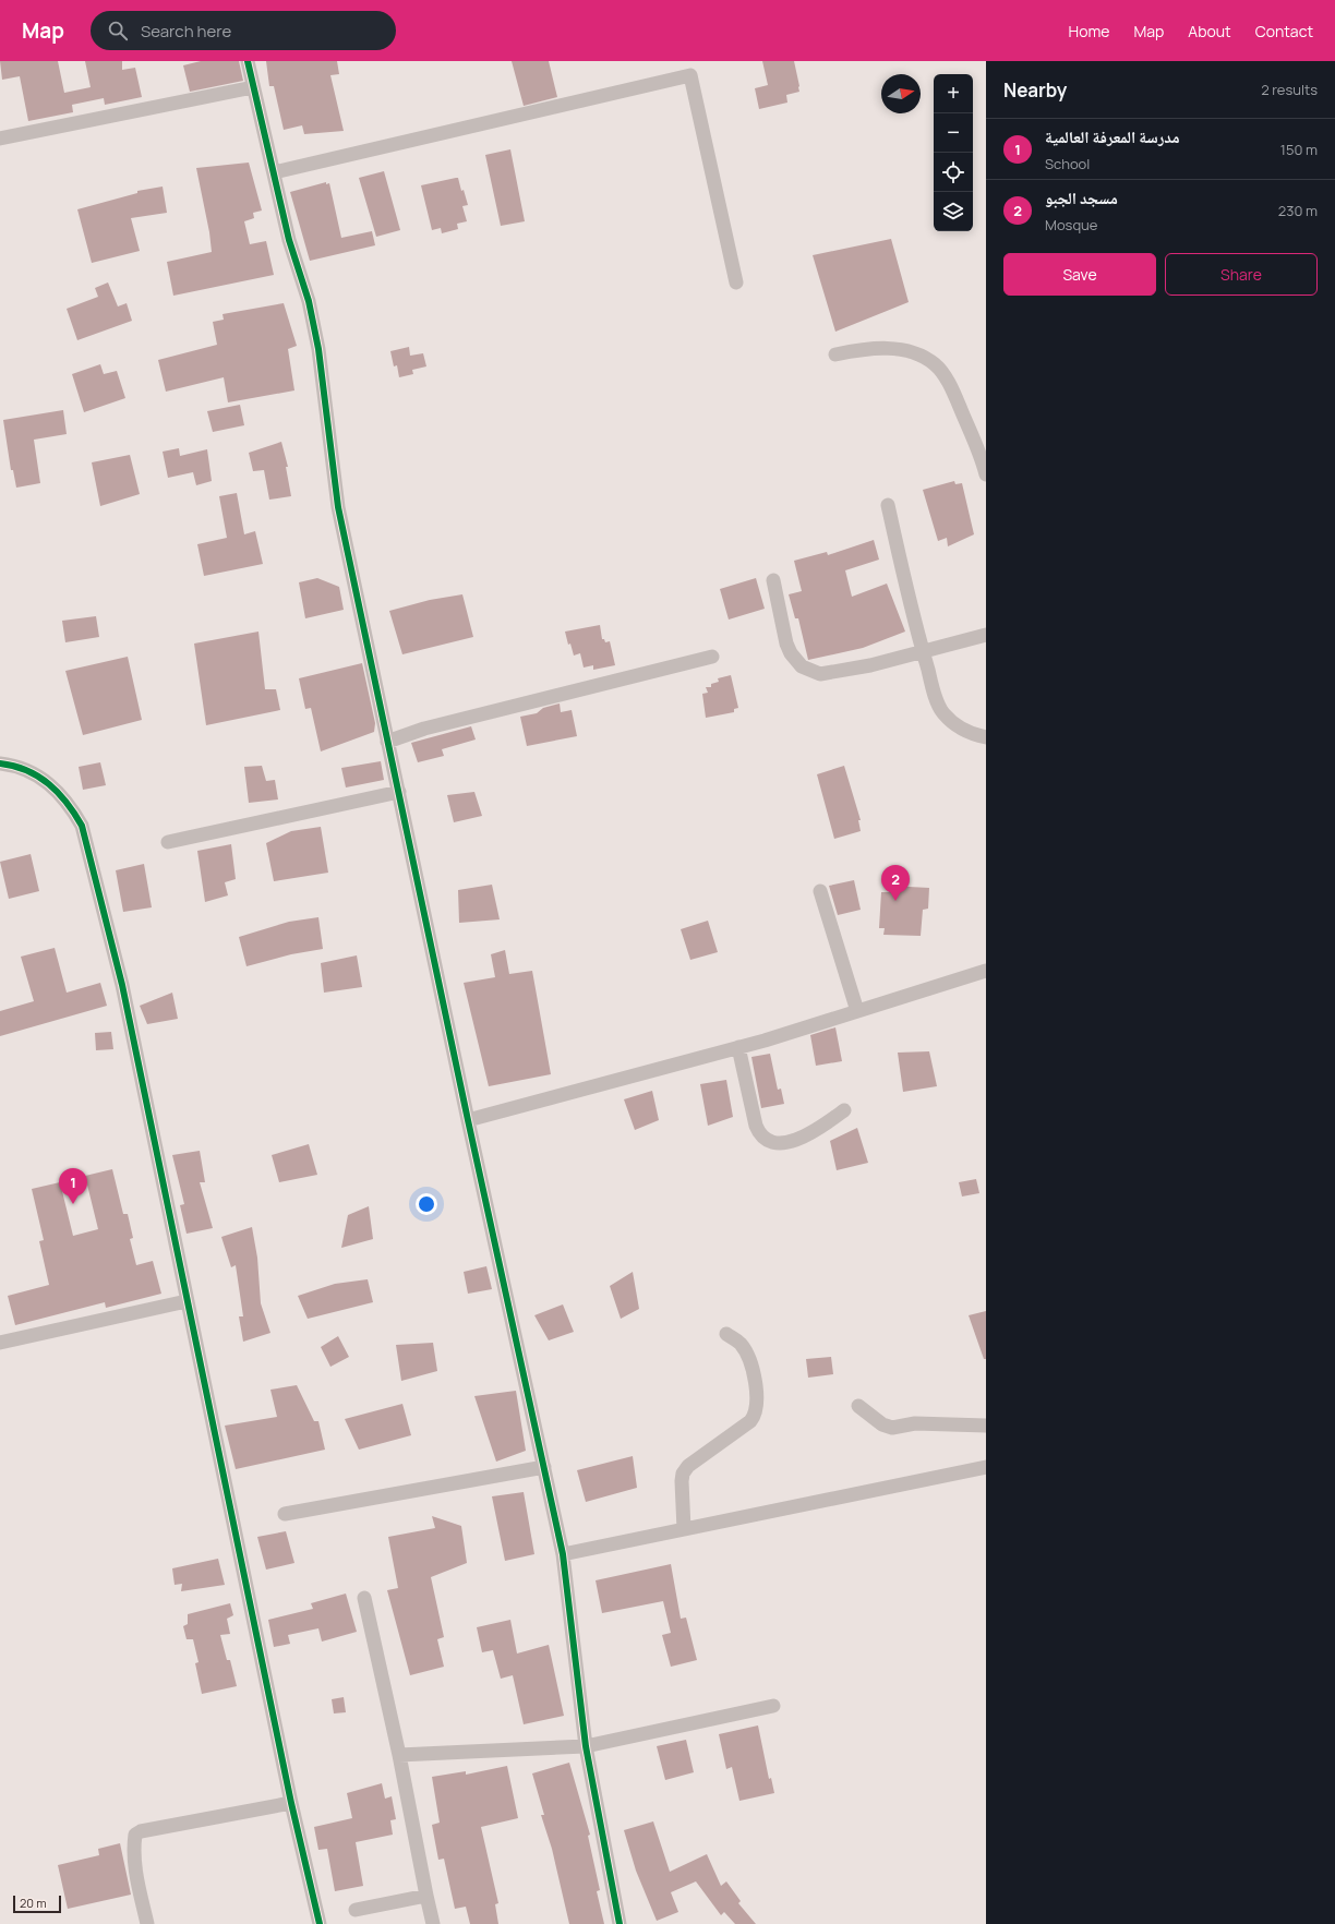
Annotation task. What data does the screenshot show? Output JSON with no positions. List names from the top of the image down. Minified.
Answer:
{"scale_bar":"20 m","north":"right","page":{"header":"Map","search":"Search here","nav":["Home","Map","About","Contact"],"heading":["Nearby","2 results"],"map_buttons":["+","−"],"list":[{"mark":"1","name":"مدرسة المعرفة العالمية","note":"School","value":"150 m"},{"mark":"2","name":"مسجد الجبو","note":"Mosque","value":"230 m"}],"buttons":["Save","Share"],"pins":["2","1"],"scale":"20 m"}}
